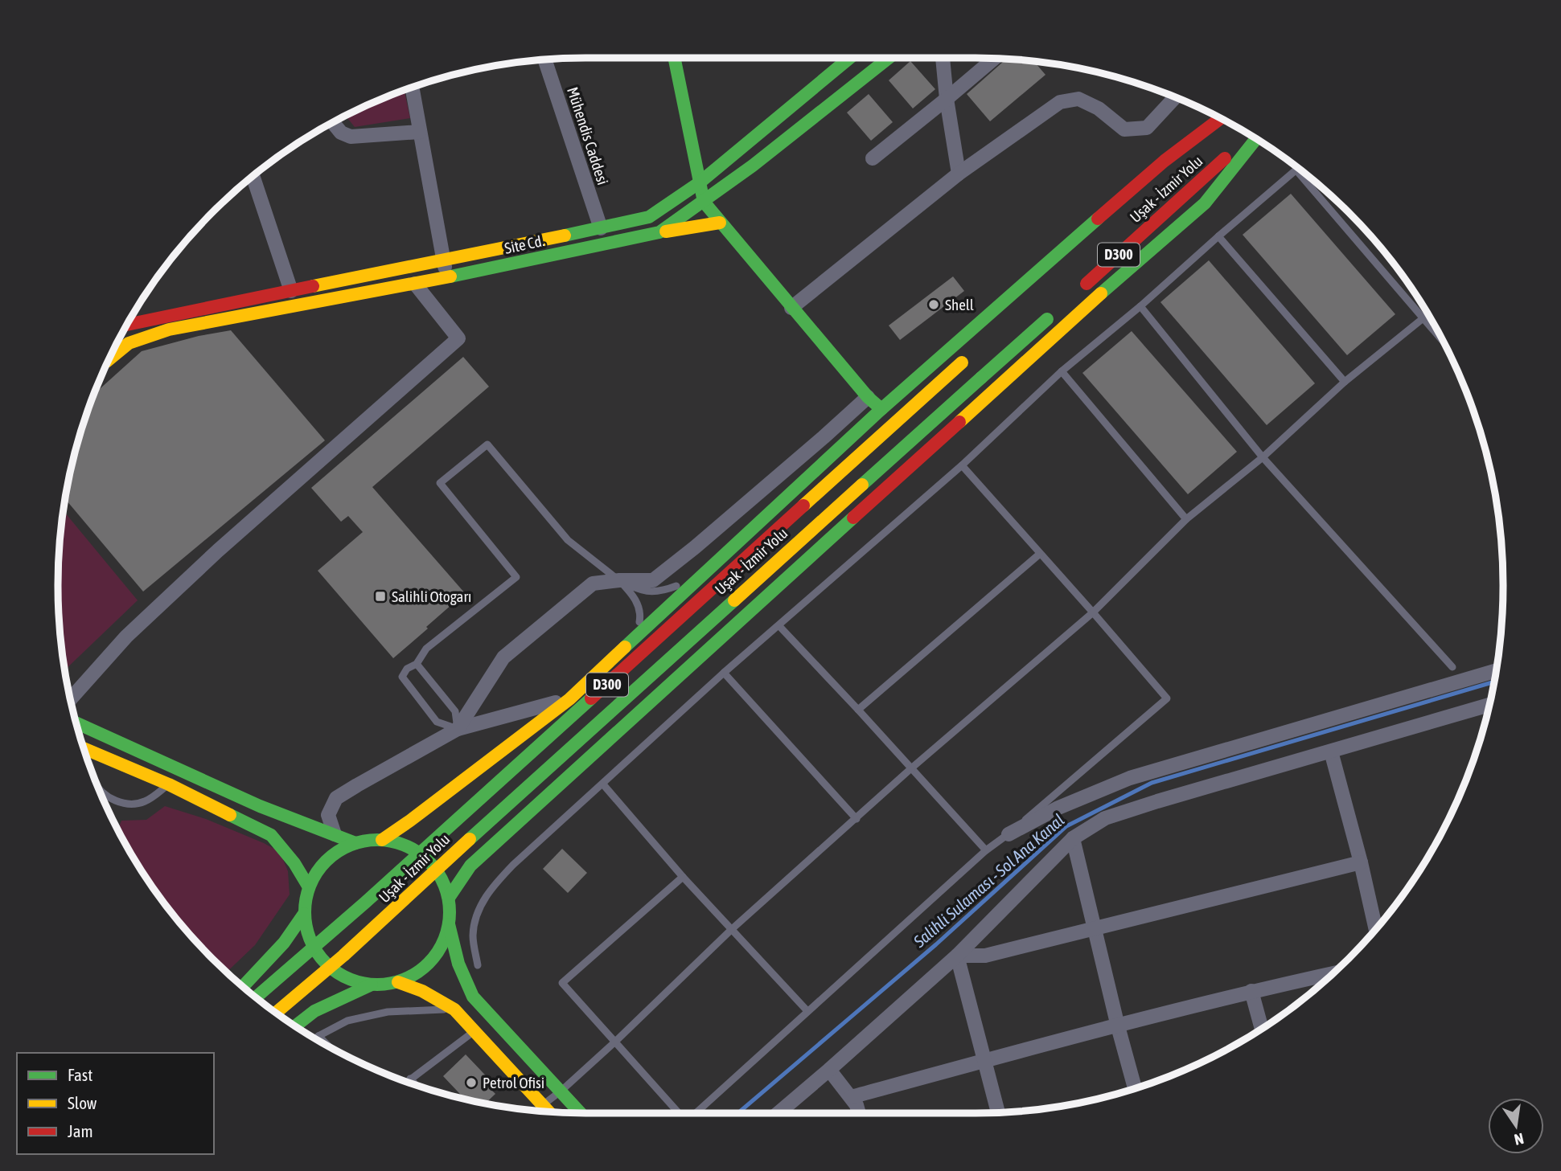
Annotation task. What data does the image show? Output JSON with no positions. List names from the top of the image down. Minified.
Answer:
{"streets":{"main road":["Uşak - İzmir Yolu","Site Cd.","D300"],"street":["Mühendis Caddesi"]},"crossings":[["Mühendis Caddesi","Site Cd."]],"water":["Salihli Sulaması - Sol Ana Kanal"],"places":{"other":["Shell","Petrol Ofisi"],"transit":["Salihli Otogarı"]},"legend":["Fast","Slow","Jam"],"north":"bottom"}
